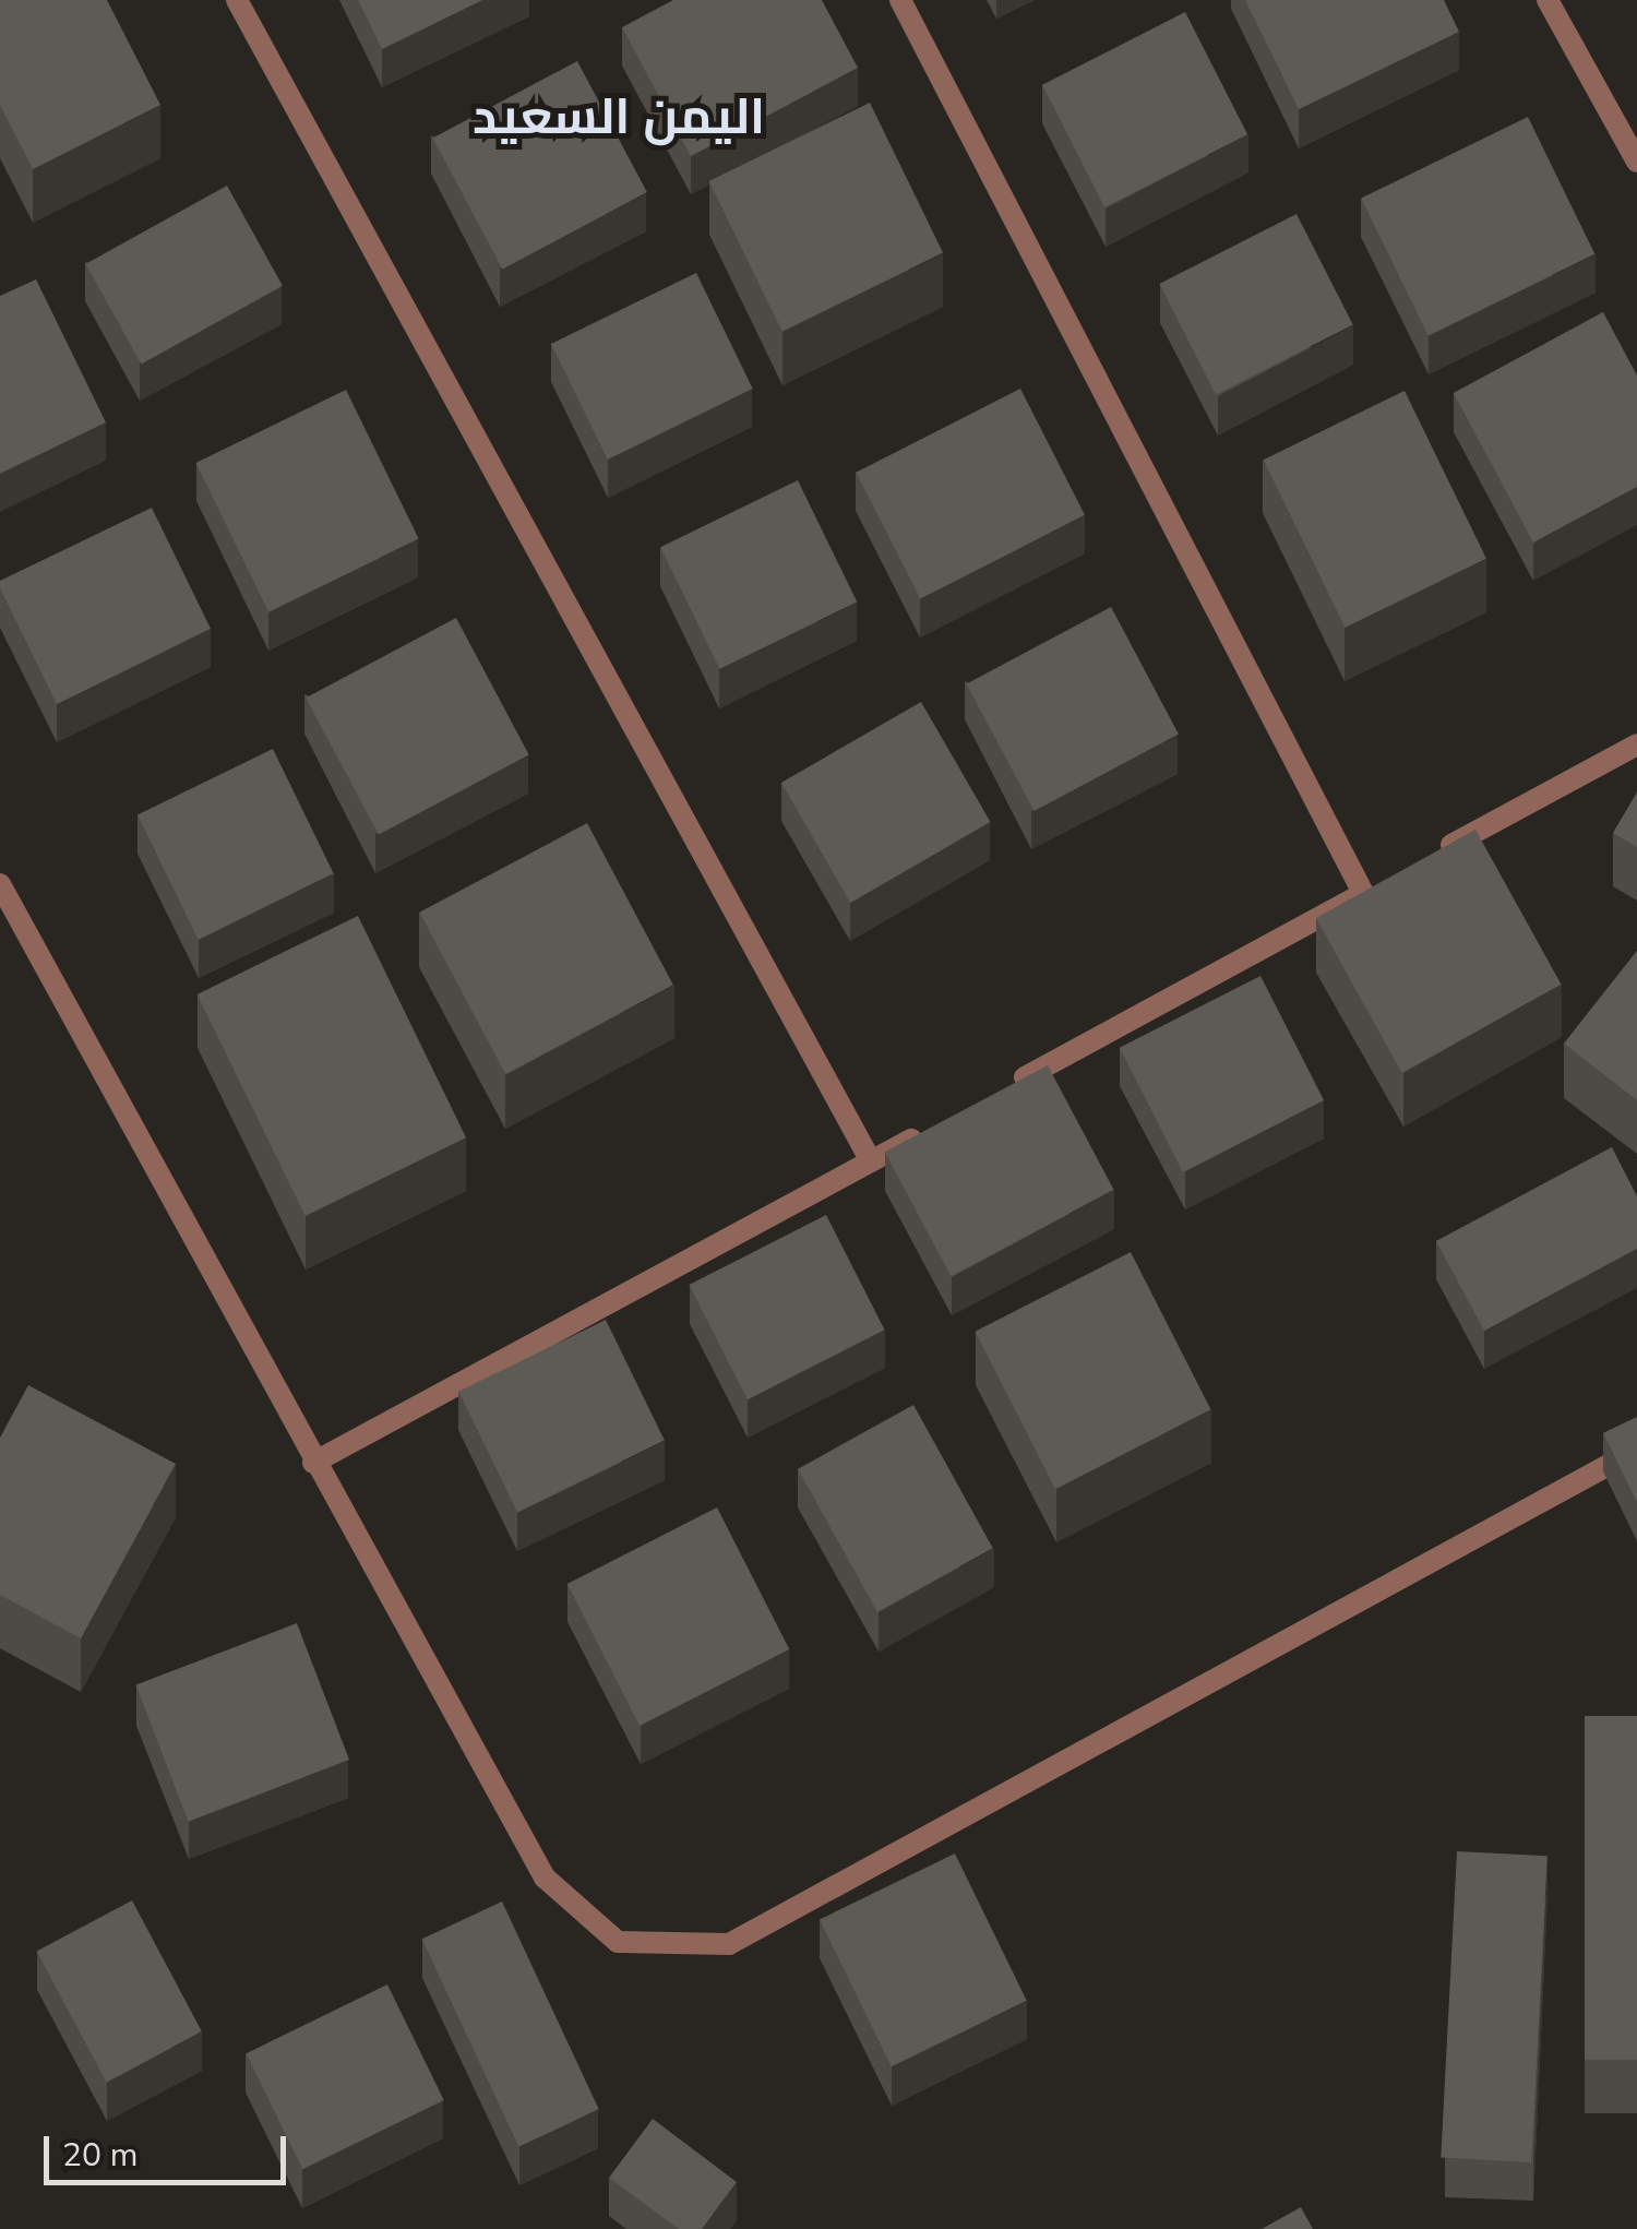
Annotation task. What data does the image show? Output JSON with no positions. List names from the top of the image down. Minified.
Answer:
{"districts":["اليمن السعيد"],"scale_bar":"20 m"}
